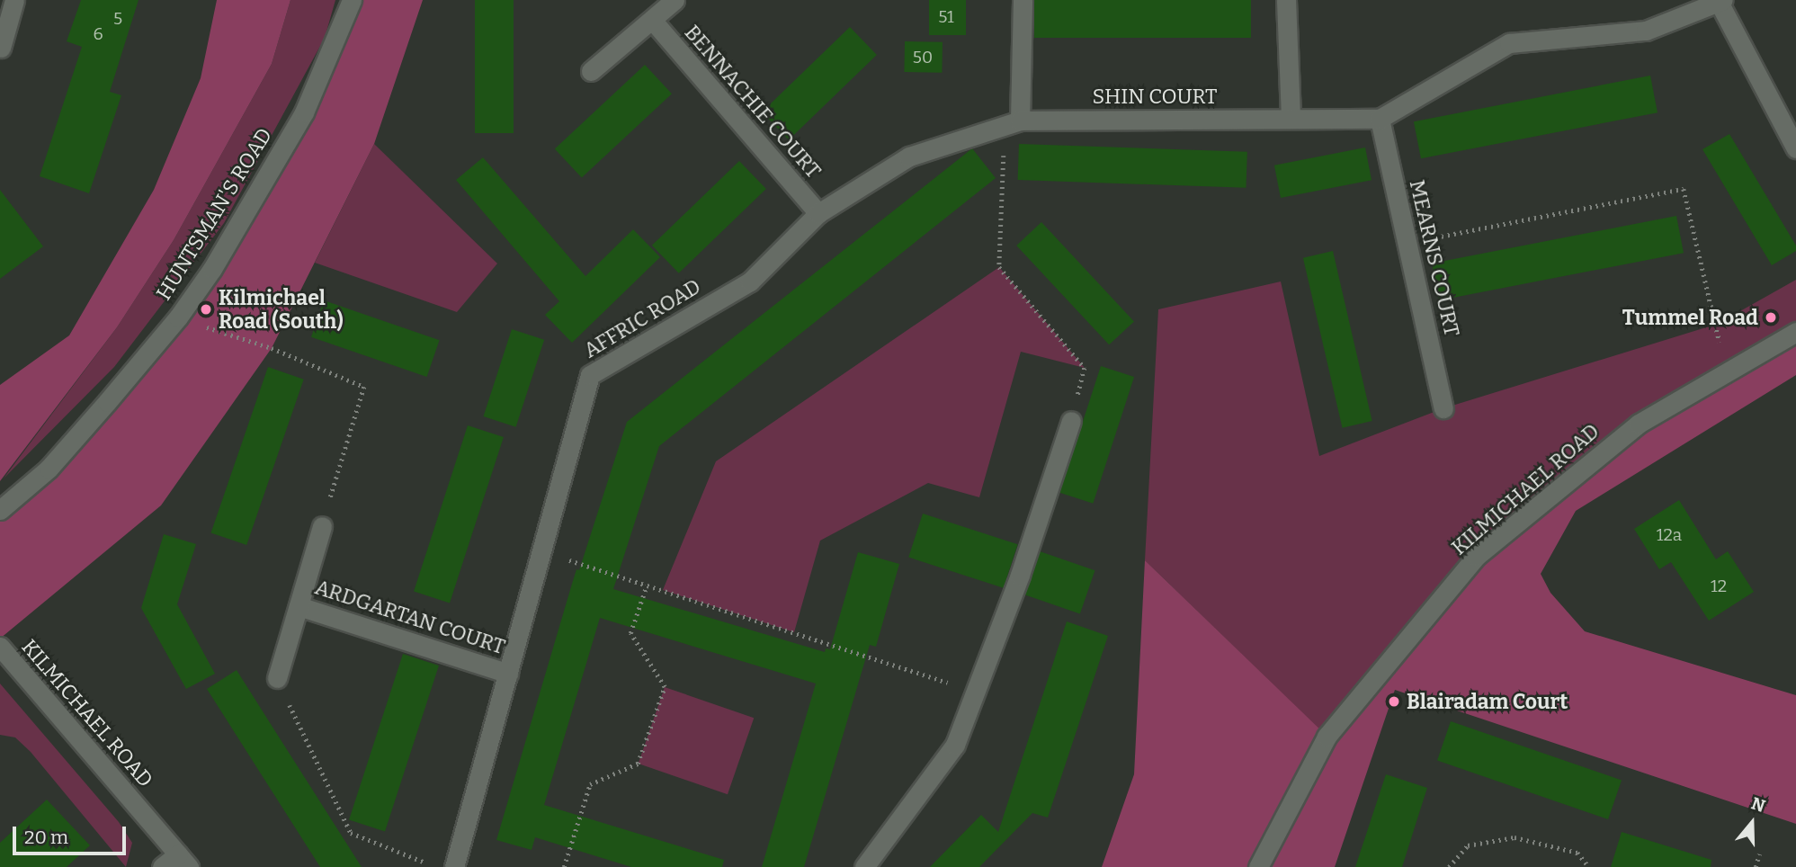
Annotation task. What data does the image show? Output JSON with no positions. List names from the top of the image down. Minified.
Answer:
{"streets":{"street":["SHIN COURT","BENNACHIE COURT","HUNTSMAN'S ROAD","MEARNS COURT","AFFRIC ROAD","KILMICHAEL ROAD","ARDGARTAN COURT"]},"crossings":[["SHIN COURT","AFFRIC ROAD"],["BENNACHIE COURT","AFFRIC ROAD"],["AFFRIC ROAD","ARDGARTAN COURT"]],"places":["Kilmichael Road (South)","Tummel Road","Blairadam Court"],"house_numbers":["51","5","6","50","12a","12"],"scale_bar":"20 m","north":"top"}
